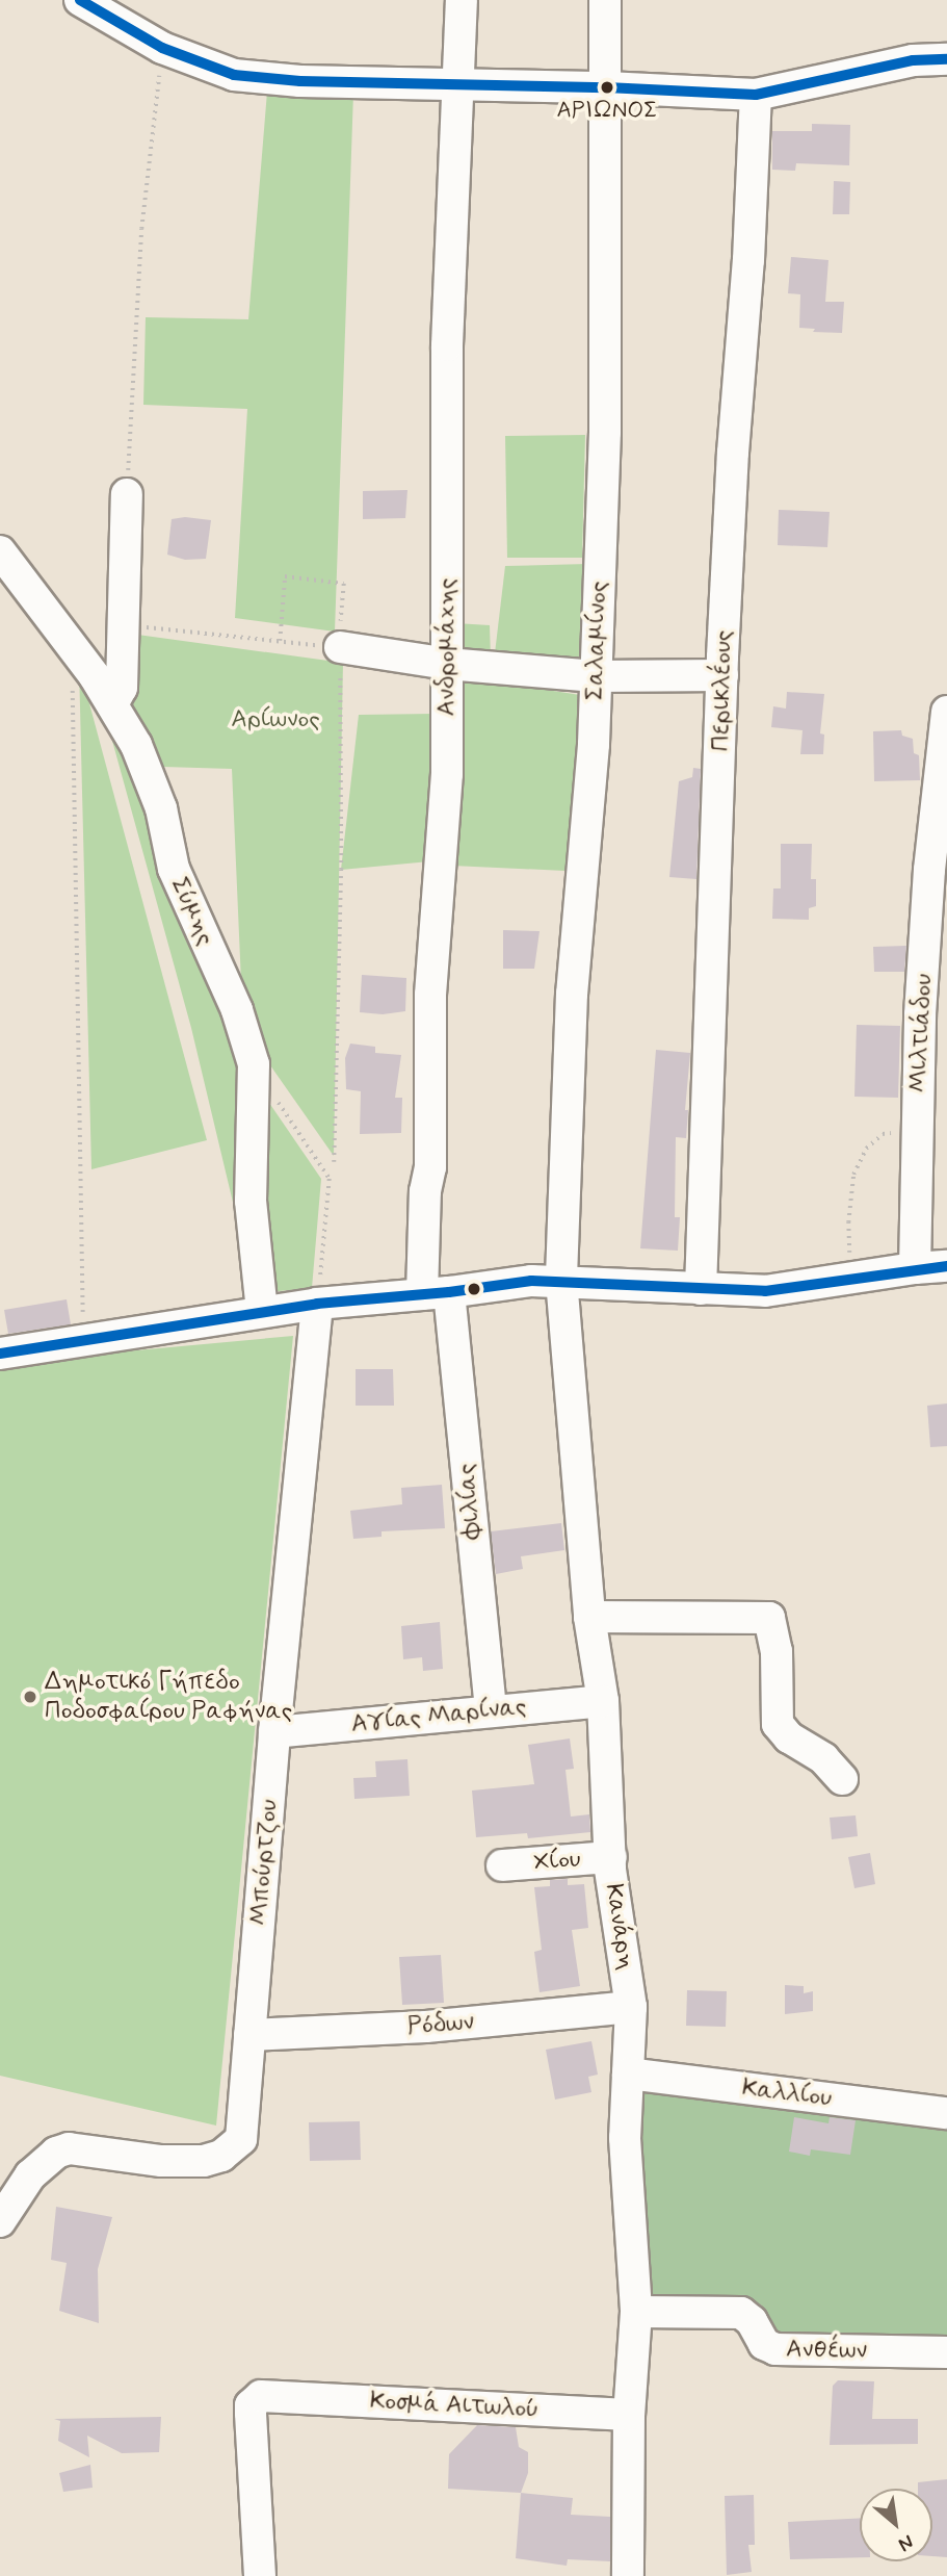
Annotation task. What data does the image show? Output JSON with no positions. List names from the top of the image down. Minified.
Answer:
{"streets":{"street":["Σαλαμίνος","Ανδρομάχης","Περικλέους","Σύμης","Μιλτιάδου","Φιλίας","Αγίας Μαρίνας","Χίου","Μπούρτζου","Κανάρη","Ρόδων","Καλλίου","Ανθέων","Κοσμά Αιτωλού"]},"crossings":[["Σαλαμίνος","Κανάρη"],["Ανδρομάχης","Φιλίας"],["Φιλίας","Αγίας Μαρίνας"],["Αγίας Μαρίνας","Μπούρτζου"],["Αγίας Μαρίνας","Κανάρη"],["Χίου","Κανάρη"],["Μπούρτζου","Ρόδων"],["Κανάρη","Ρόδων"],["Κανάρη","Καλλίου"],["Κανάρη","Ανθέων"],["Κανάρη","Κοσμά Αιτωλού"]],"parks":["Αρίωνος"],"places":["ΑΡΙΩΝΟΣ","Δημοτικό Γήπεδο Ποδοσφαίρου Ραφήνας"],"north":"bottom right"}
